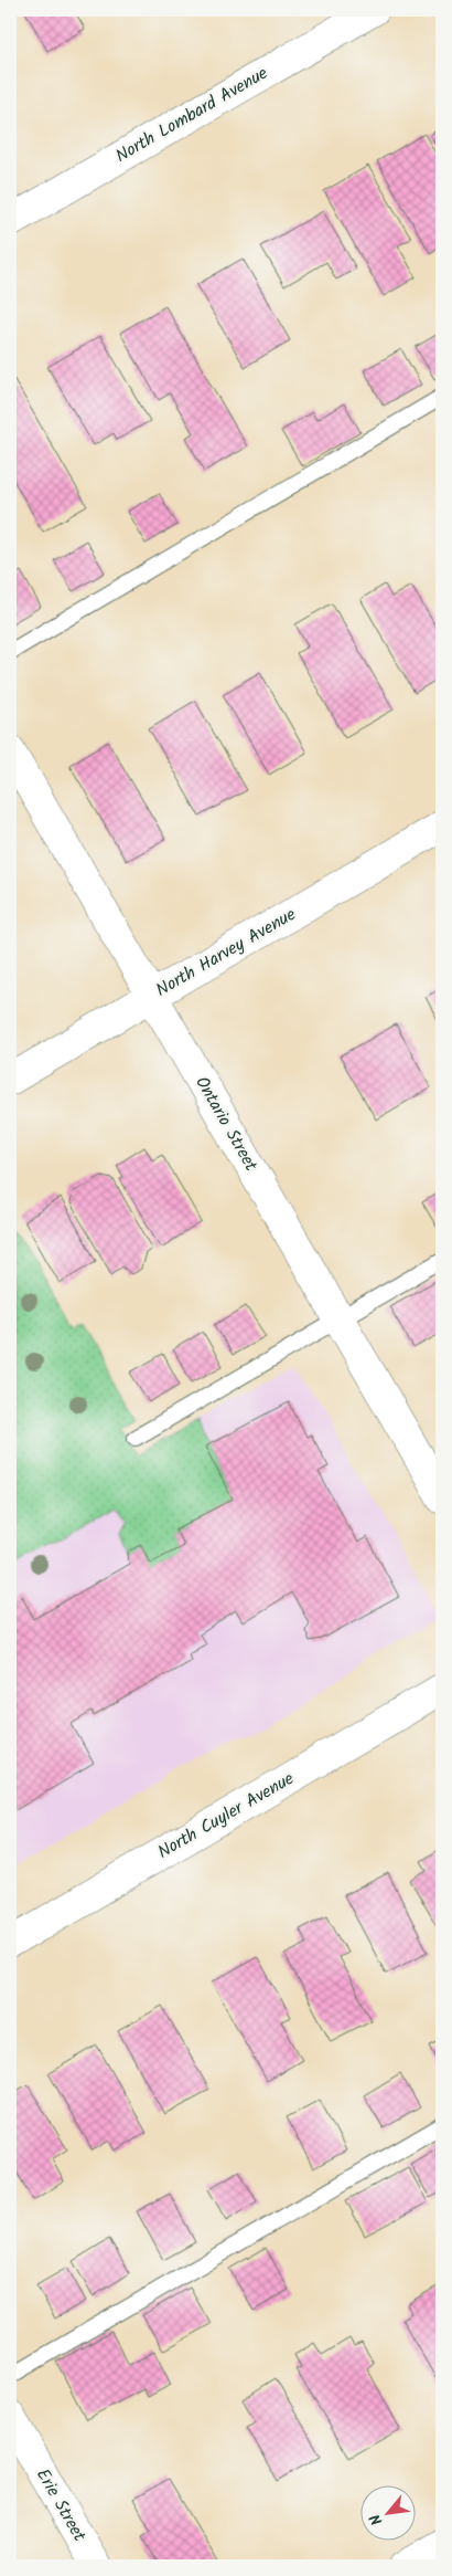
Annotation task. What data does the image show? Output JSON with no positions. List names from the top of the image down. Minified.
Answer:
{"streets":{"street":["North Lombard Avenue","North Harvey Avenue","Ontario Street","North Cuyler Avenue","Erie Street"]},"crossings":[["North Harvey Avenue","Ontario Street"]],"north":"bottom left"}
